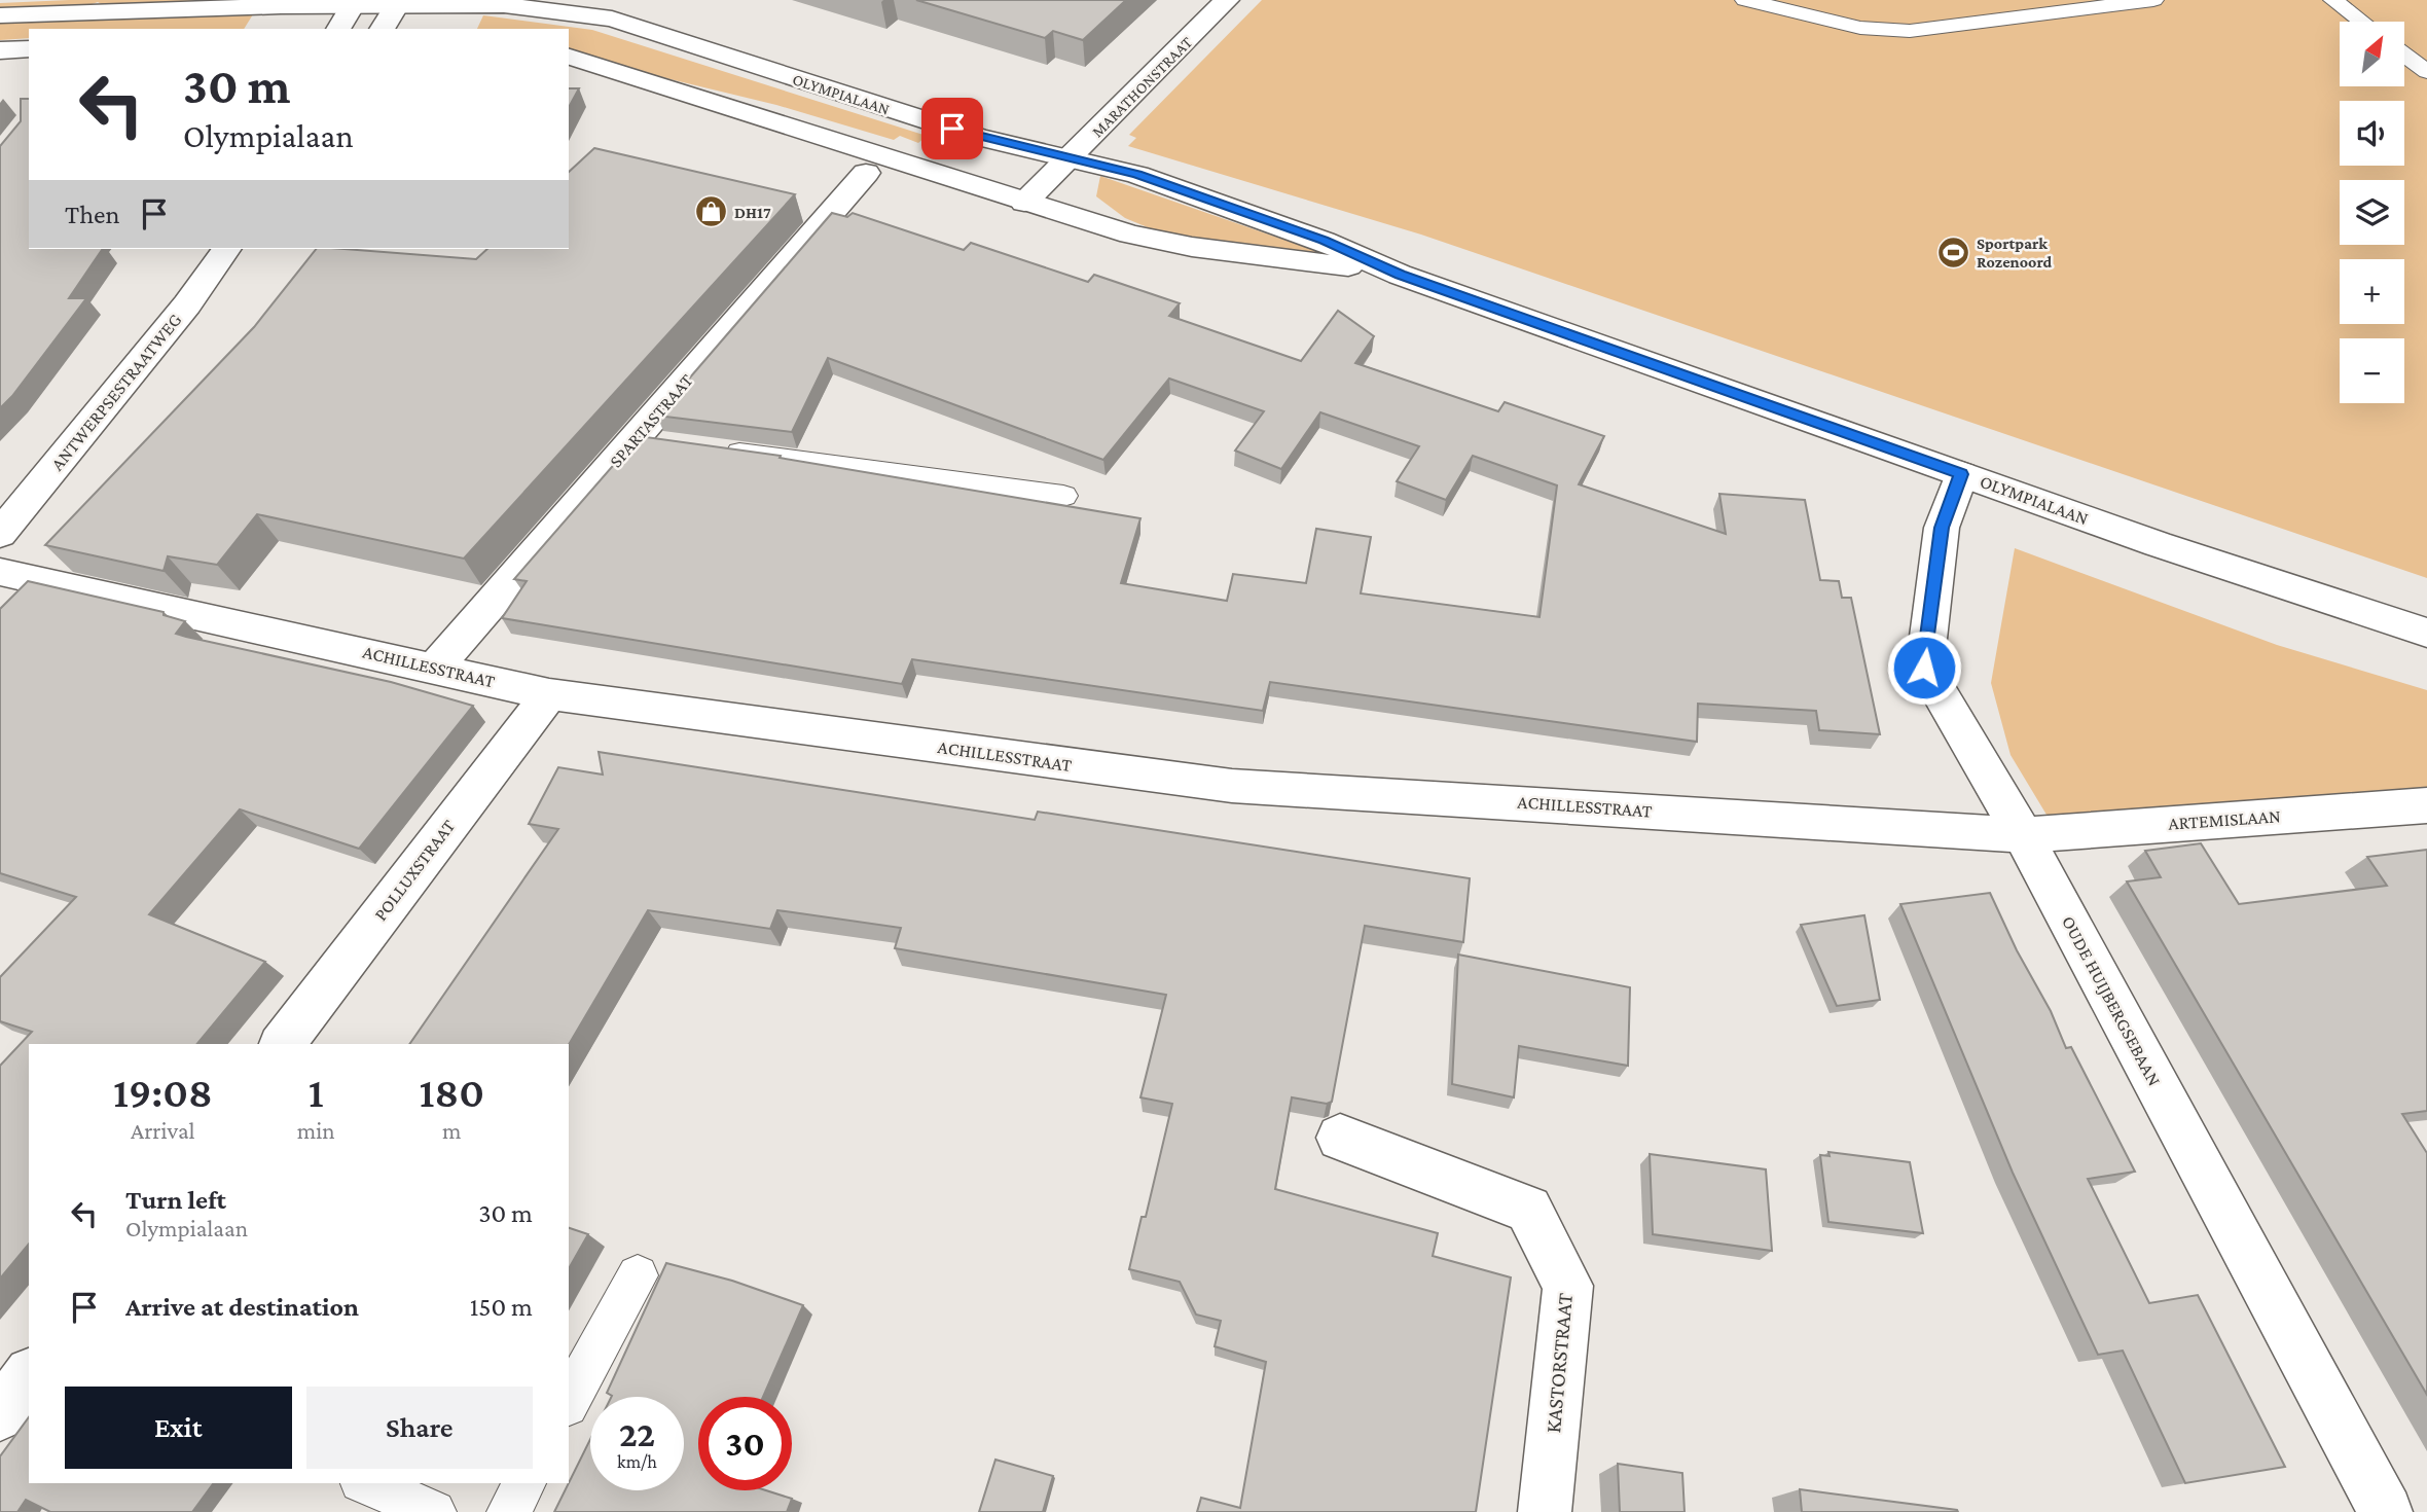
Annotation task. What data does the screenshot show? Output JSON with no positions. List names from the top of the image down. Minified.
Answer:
{"streets":{"street":["MARATHONSTRAAT","OLYMPIALAAN","ANTWERPSESTRAATWEG","SPARTASTRAAT","ACHILLESSTRAAT","ARTEMISLAAN","POLLUXSTRAAT","OUDE HUIJBERGSEBAAN","KASTORSTRAAT"]},"crossings":[["MARATHONSTRAAT","OLYMPIALAAN"],["OLYMPIALAAN","OUDE HUIJBERGSEBAAN"],["SPARTASTRAAT","ACHILLESSTRAAT"],["ACHILLESSTRAAT","ARTEMISLAAN"],["ACHILLESSTRAAT","POLLUXSTRAAT"],["ACHILLESSTRAAT","OUDE HUIJBERGSEBAAN"],["ARTEMISLAAN","OUDE HUIJBERGSEBAAN"]],"places":{"shop":["DH17"],"sports":["Sportpark Rozenoord"]},"north":"top right","page":{"map_buttons":["+","−"],"turn":["30 m","Olympialaan"],"then":"Then","eta":["19:08","Arrival","1","min","180","m"],"list":[{"name":"Turn left","note":"Olympialaan","value":"30 m"},{"name":"Arrive at destination","value":"150 m"}],"buttons":["Exit","Share"],"speed":"22 km/h","limit":"30"}}
